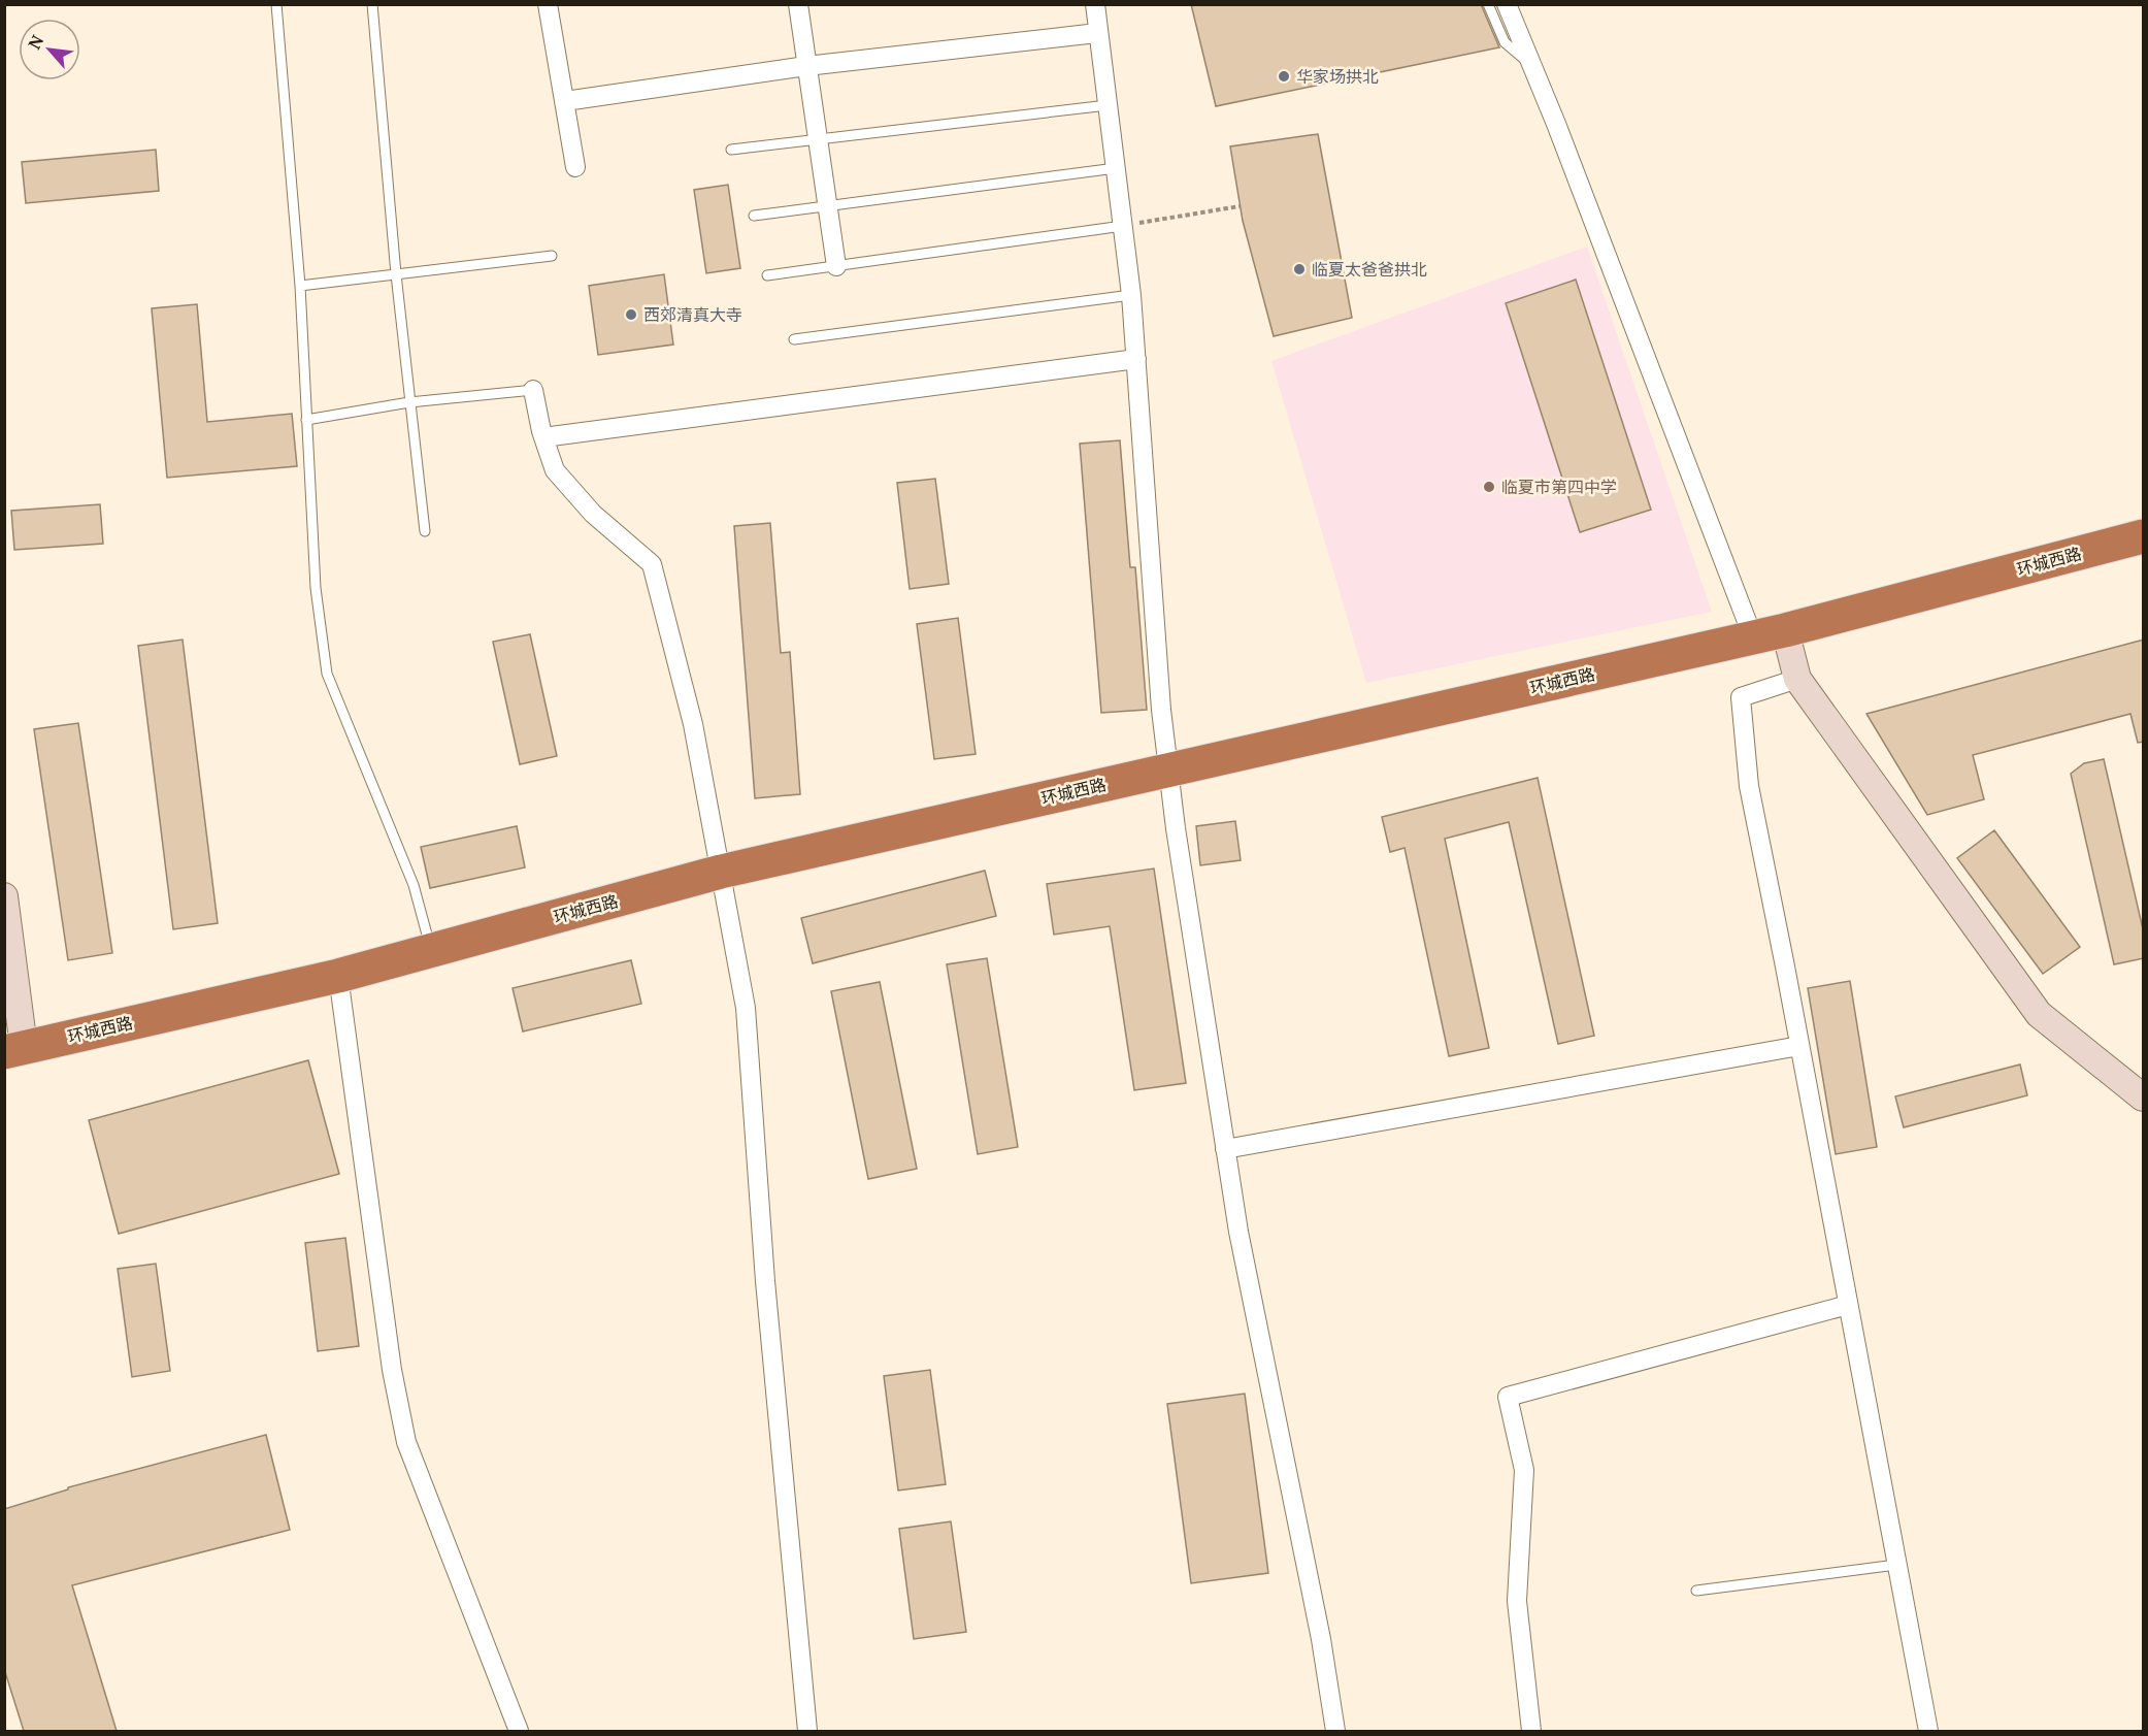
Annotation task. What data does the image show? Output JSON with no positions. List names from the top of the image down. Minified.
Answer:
{"streets":{"highway":["环城西路"]},"places":["华家场拱北","临夏太爸爸拱北","西郊清真大寺","临夏市第四中学"],"north":"top left"}
